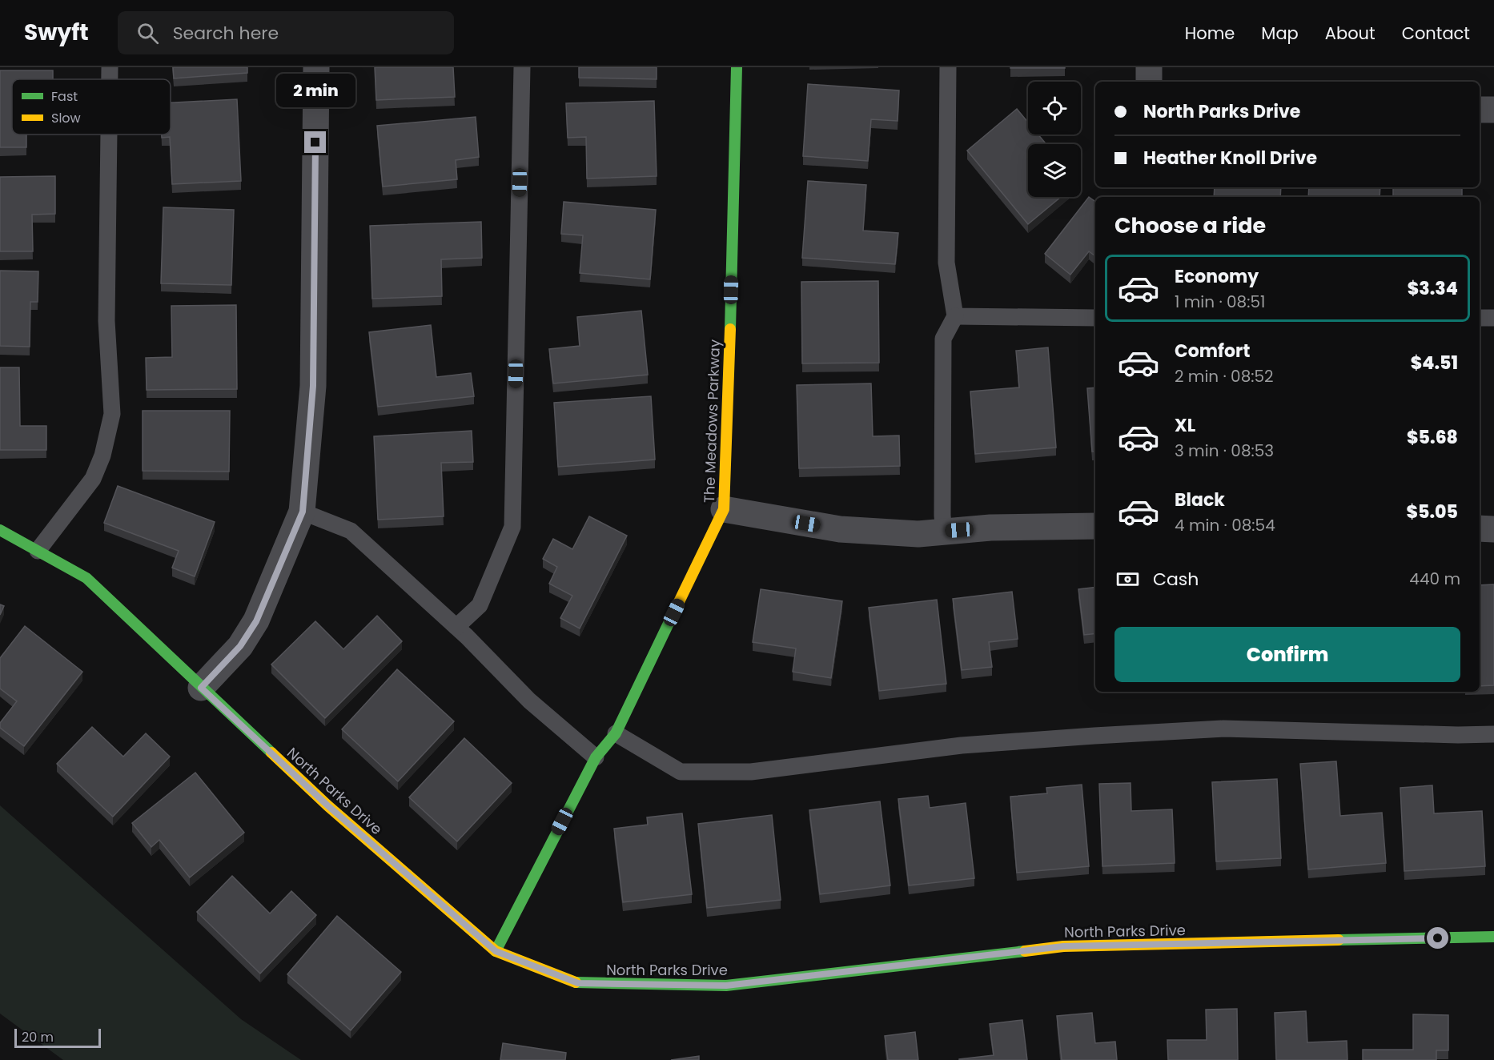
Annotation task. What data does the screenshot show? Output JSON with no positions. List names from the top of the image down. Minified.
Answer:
{"streets":{"street":["The Meadows Parkway","North Parks Drive"]},"crossings":[["The Meadows Parkway","North Parks Drive"]],"legend":["Fast","Slow"],"scale_bar":"20 m","page":{"header":"Swyft","search":"Search here","nav":["Home","Map","About","Contact"],"bubble":"2 min","banner":["North Parks Drive","Heather Knoll Drive"],"heading":"Choose a ride","list":[{"name":"Economy","note":"1 min · 08:51","value":"$3.34"},{"name":"Comfort","note":"2 min · 08:52","value":"$4.51"},{"name":"XL","note":"3 min · 08:53","value":"$5.68"},{"name":"Black","note":"4 min · 08:54","value":"$5.05"}],"pay":["Cash","440 m"],"buttons":"Confirm","scale":"20 m"}}
